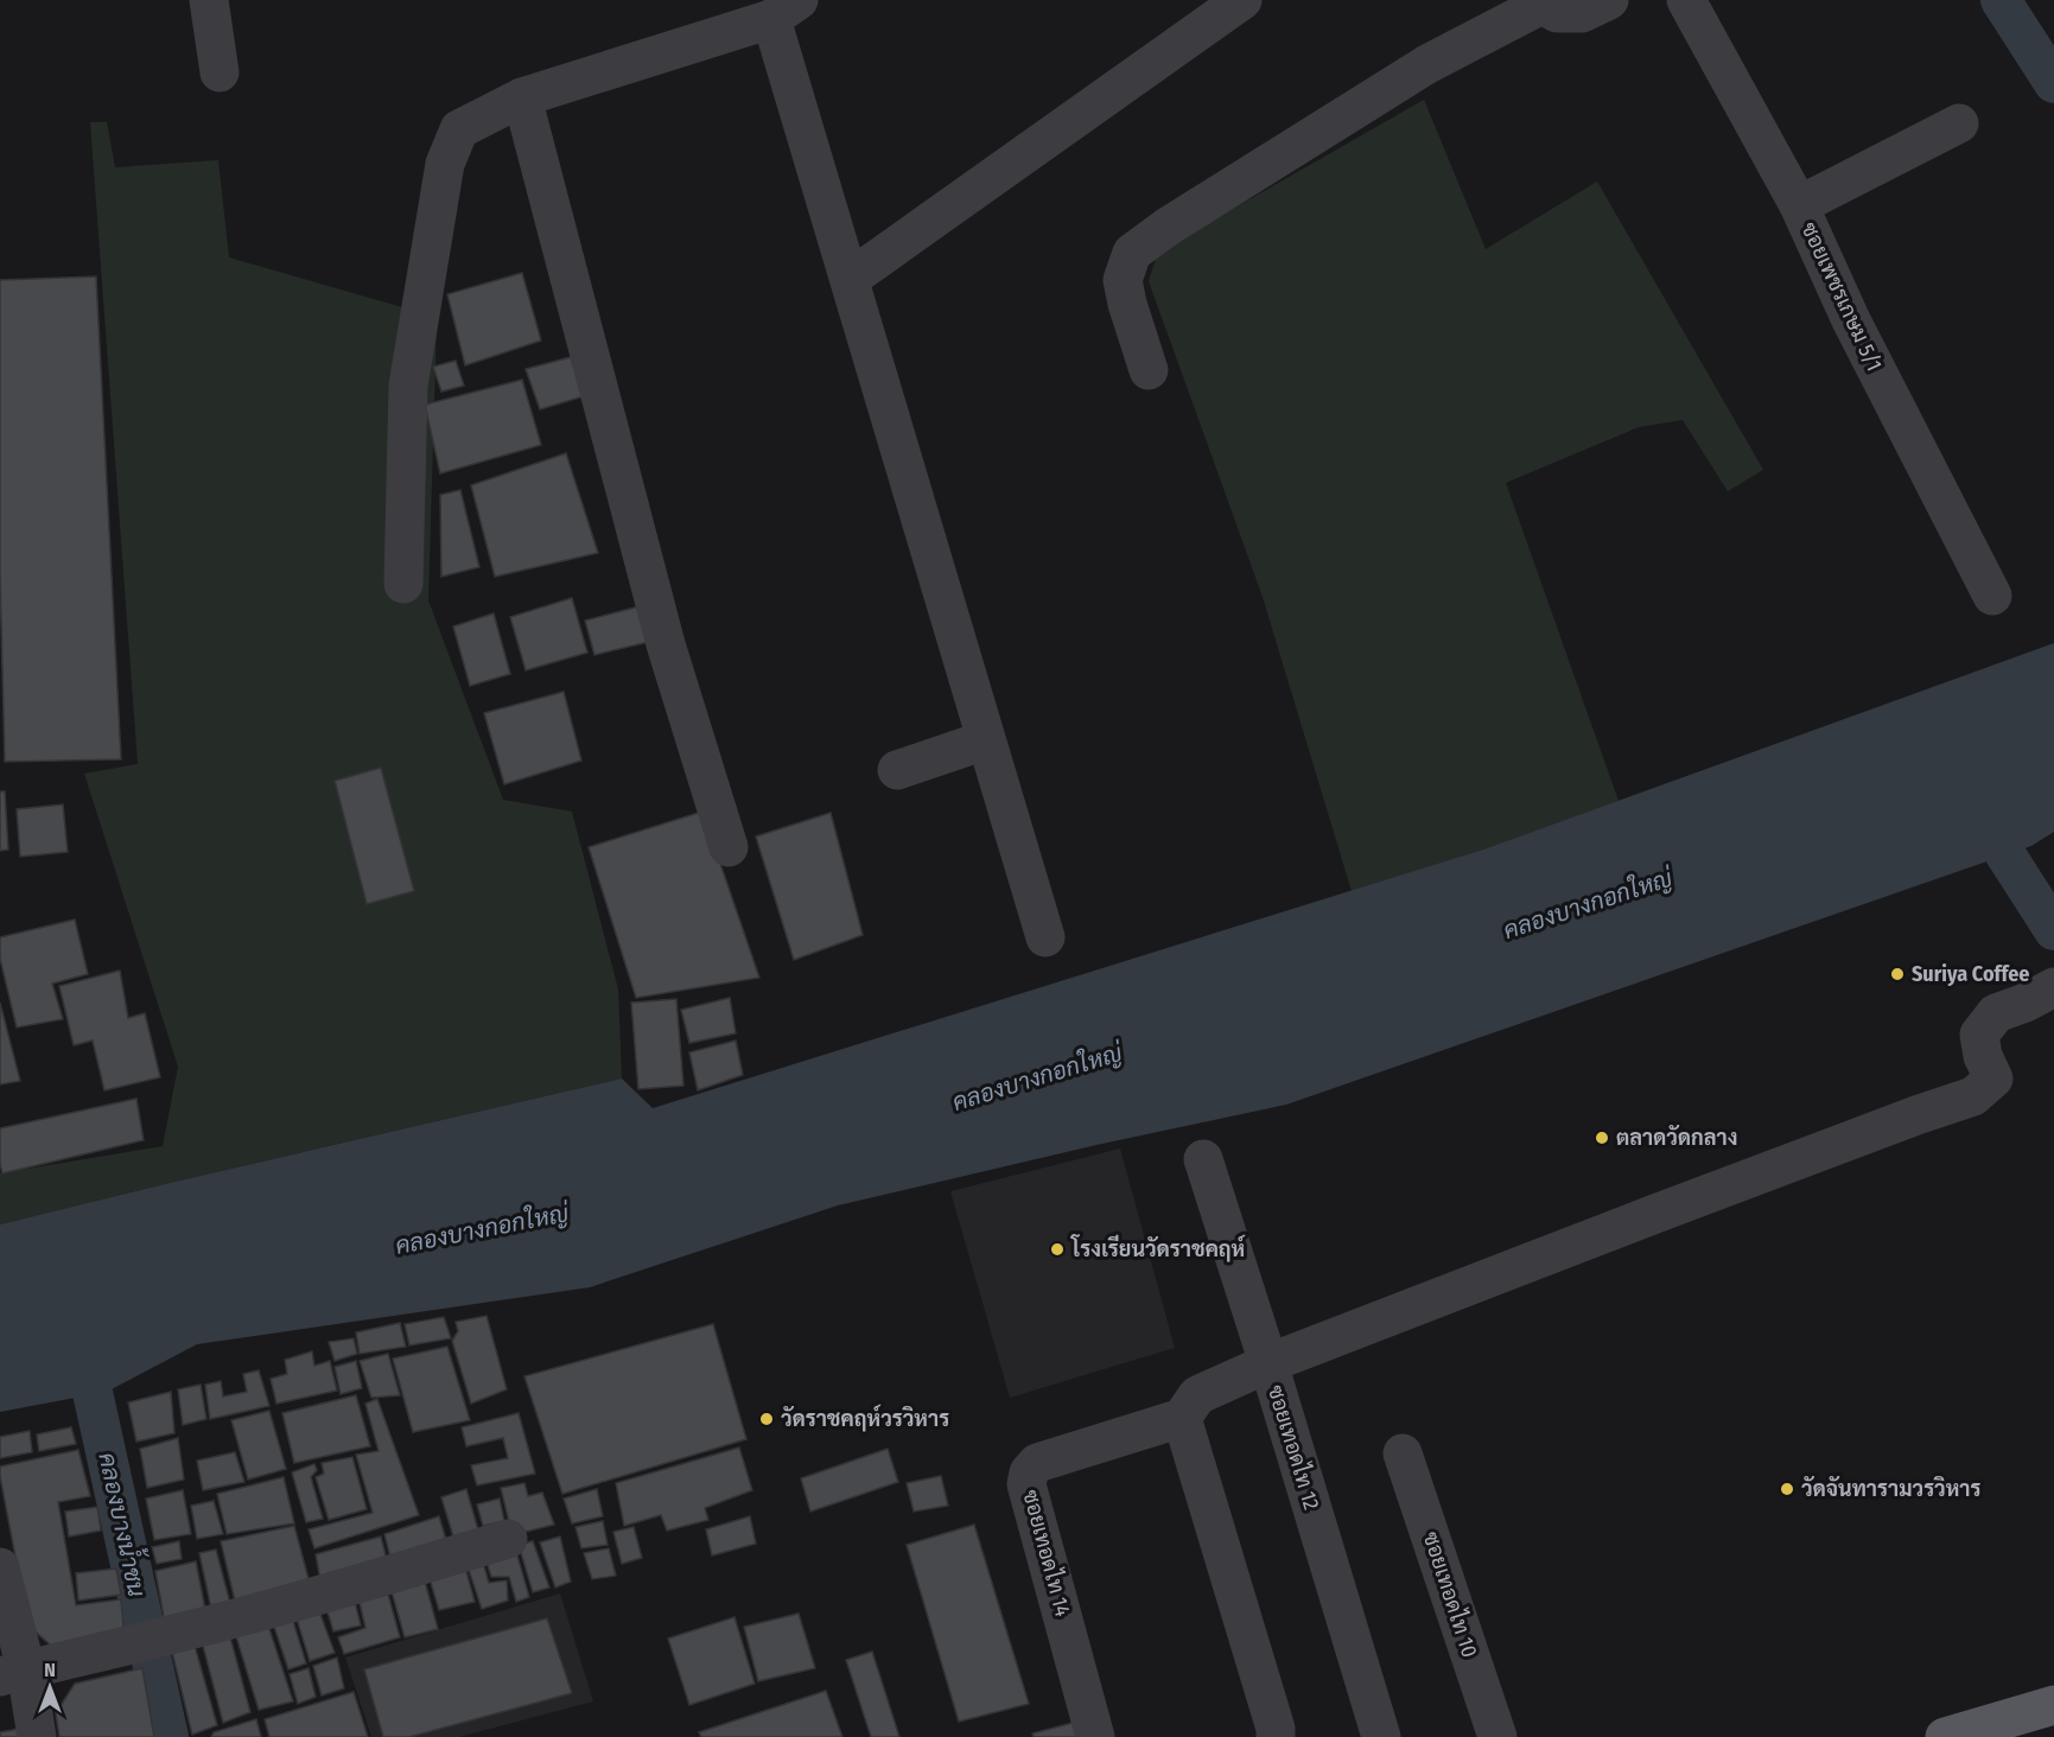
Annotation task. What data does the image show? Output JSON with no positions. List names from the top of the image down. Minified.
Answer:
{"streets":{"street":["ซอยเพชรเกษม 5/1","ซอยเทอดไท 12","ซอยเทอดไท 14","ซอยเทอดไท 10"]},"water":["คลองบางกอกใหญ่","คลองบางน้ำชน"],"places":["Suriya Coffee","ตลาดวัดกลาง","โรงเรียนวัดราชคฤห์","วัดราชคฤห์วรวิหาร","วัดจันทารามวรวิหาร"],"north":"top"}
